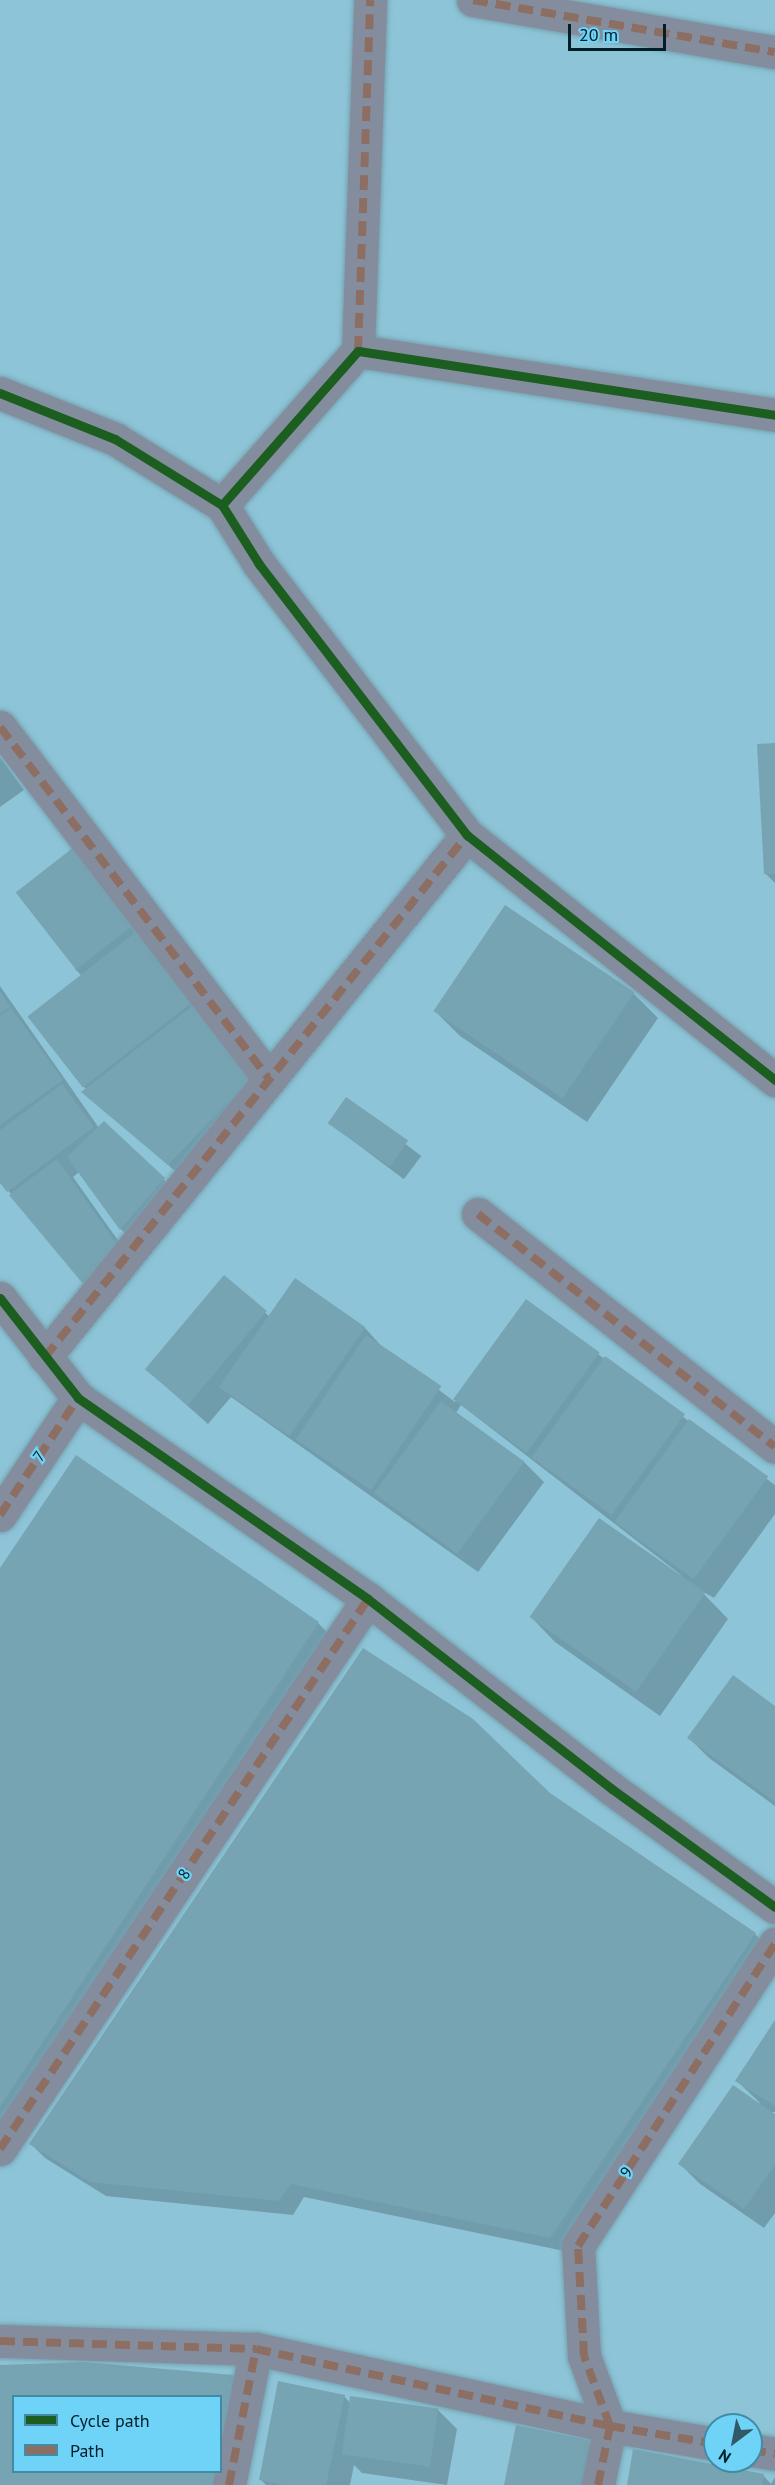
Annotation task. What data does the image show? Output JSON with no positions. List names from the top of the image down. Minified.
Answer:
{"streets":{"street":["7","8","9"]},"legend":["Cycle path","Path"],"scale_bar":"20 m","north":"bottom left"}
